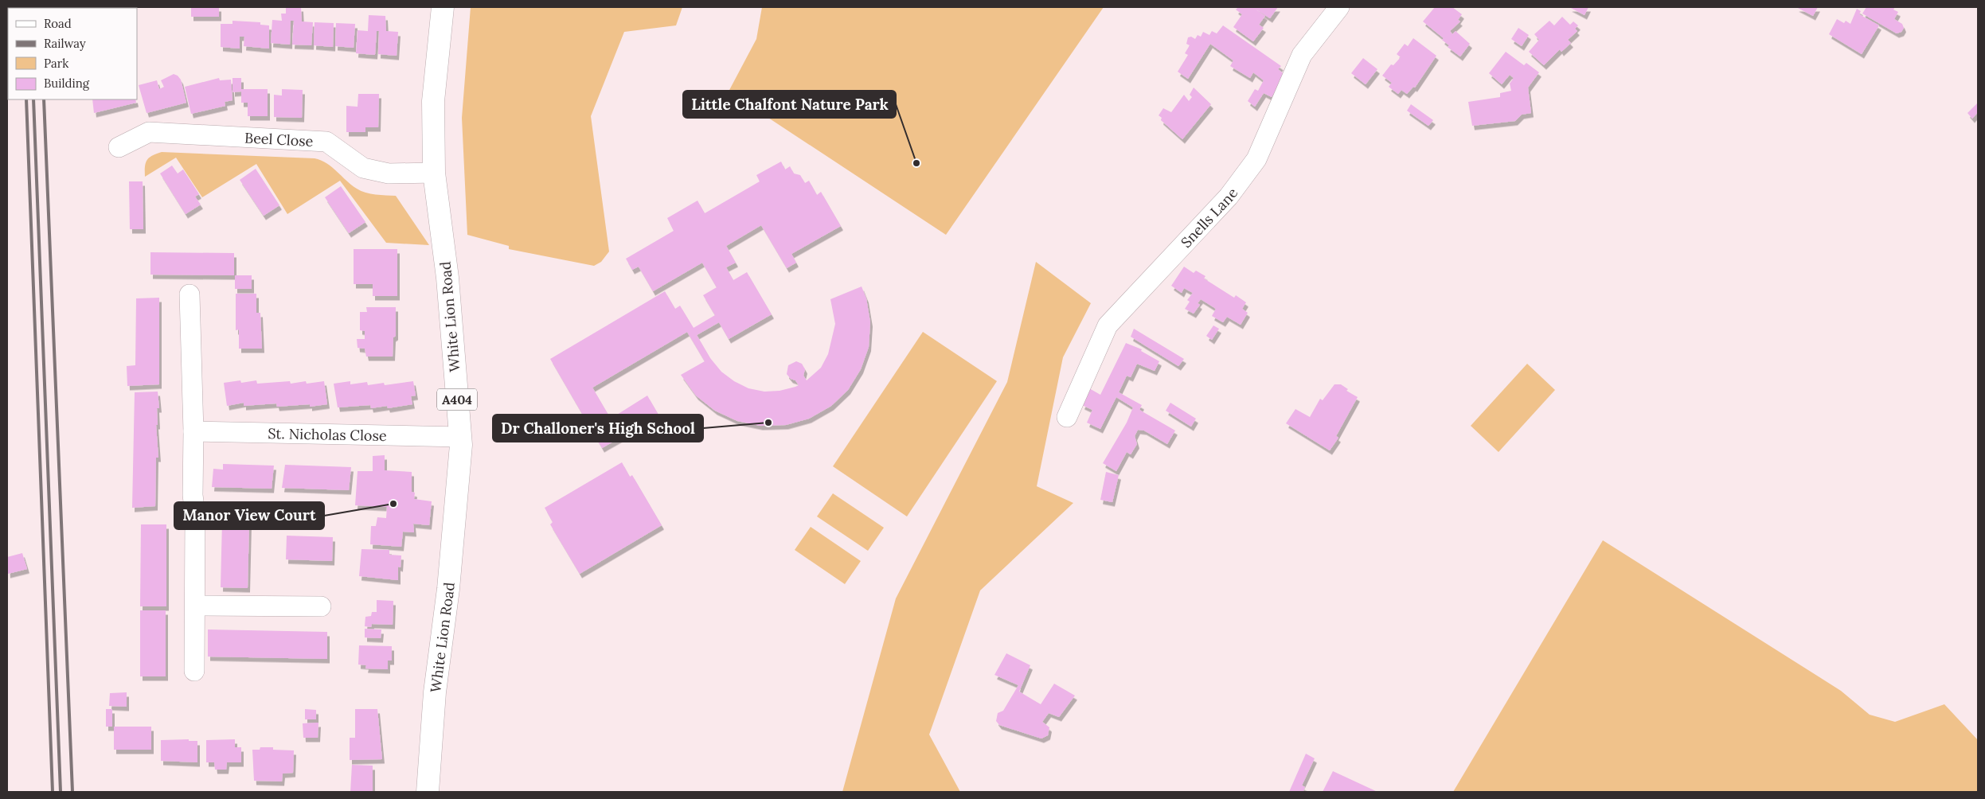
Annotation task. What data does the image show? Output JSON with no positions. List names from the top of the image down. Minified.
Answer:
{"streets":{"main road":["White Lion Road","A404"],"street":["Beel Close","Snells Lane","St. Nicholas Close"]},"crossings":[["Beel Close","White Lion Road"],["White Lion Road","St. Nicholas Close"]],"places":["Little Chalfont Nature Park","Dr Challoner's High School","Manor View Court"],"legend":["Road","Railway","Park","Building"]}
